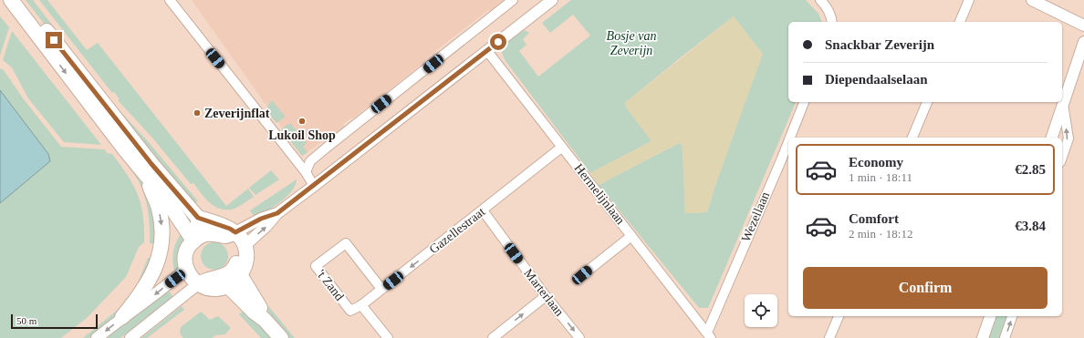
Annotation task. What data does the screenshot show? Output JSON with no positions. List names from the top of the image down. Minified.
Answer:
{"streets":{"street":["Hermelijnlaan","Wezellaan","Gazellestraat","'t Zand","Marterlaan"]},"crossings":[["Hermelijnlaan","Wezellaan"],["Hermelijnlaan","Gazellestraat"],["Gazellestraat","'t Zand"],["Gazellestraat","Marterlaan"]],"one_way":["Gazellestraat"],"parks":["Bosje van Zeverijn"],"places":["Zeverijnflat","Lukoil Shop"],"scale_bar":"50 m","page":{"banner":["Snackbar Zeverijn","Diependaalselaan"],"list":[{"name":"Economy","note":"1 min · 18:11","value":"€2.85"},{"name":"Comfort","note":"2 min · 18:12","value":"€3.84"}],"buttons":"Confirm","scale":"50 m"}}
